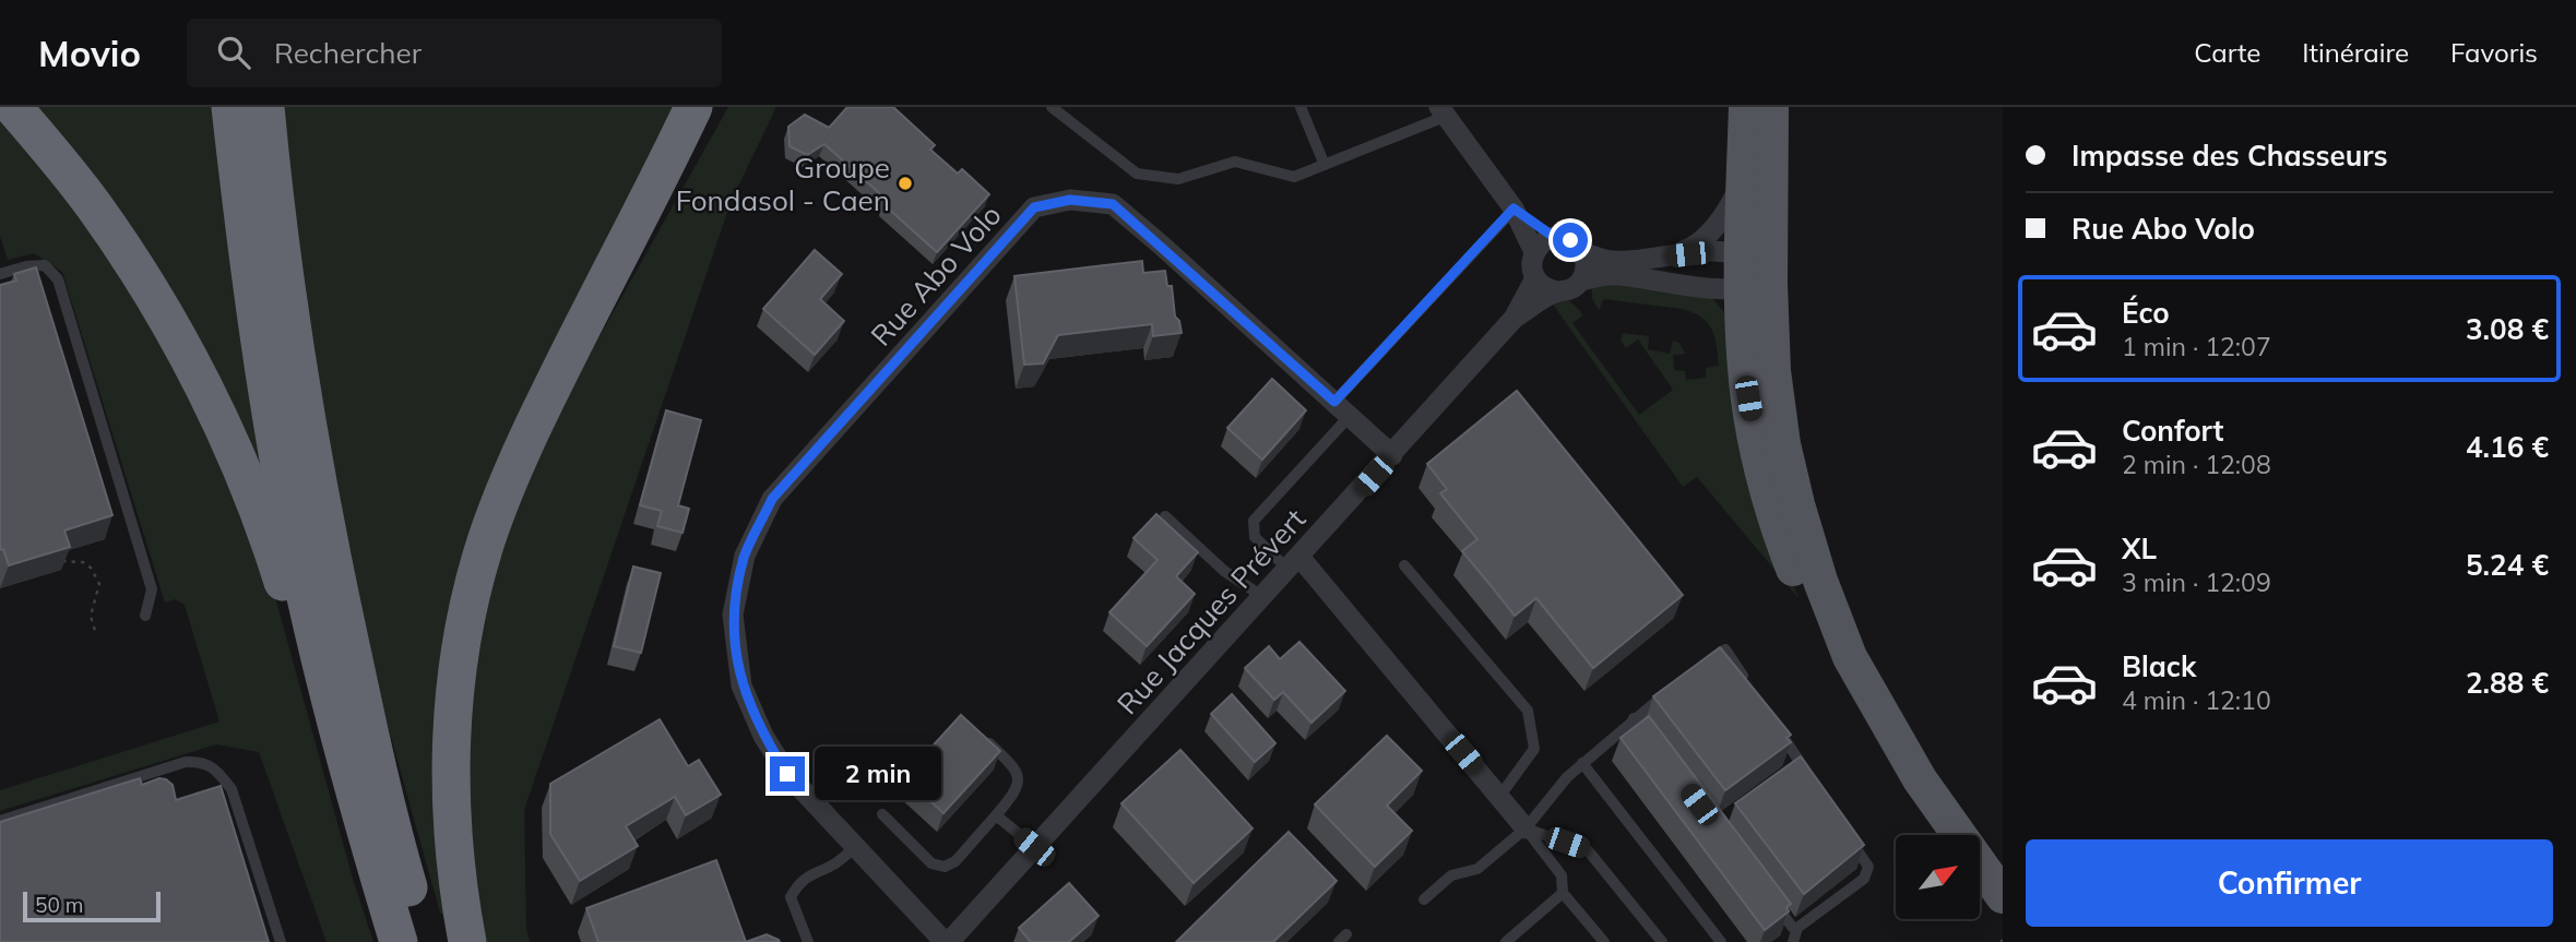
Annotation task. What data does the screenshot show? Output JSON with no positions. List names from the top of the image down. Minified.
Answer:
{"streets":{"street":["Rue Abo Volo","Rue Jacques Prévert"]},"crossings":[["Rue Abo Volo","Rue Jacques Prévert"]],"places":["Groupe Fondasol - Caen"],"scale_bar":"50 m","north":"top right","page":{"header":"Movio","search":"Rechercher","nav":["Carte","Itinéraire","Favoris"],"banner":["Impasse des Chasseurs","Rue Abo Volo"],"list":[{"name":"Éco","note":"1 min · 12:07","value":"3.08 €"},{"name":"Confort","note":"2 min · 12:08","value":"4.16 €"},{"name":"XL","note":"3 min · 12:09","value":"5.24 €"},{"name":"Black","note":"4 min · 12:10","value":"2.88 €"}],"bubble":"2 min","buttons":"Confirmer","scale":"50 m"}}
